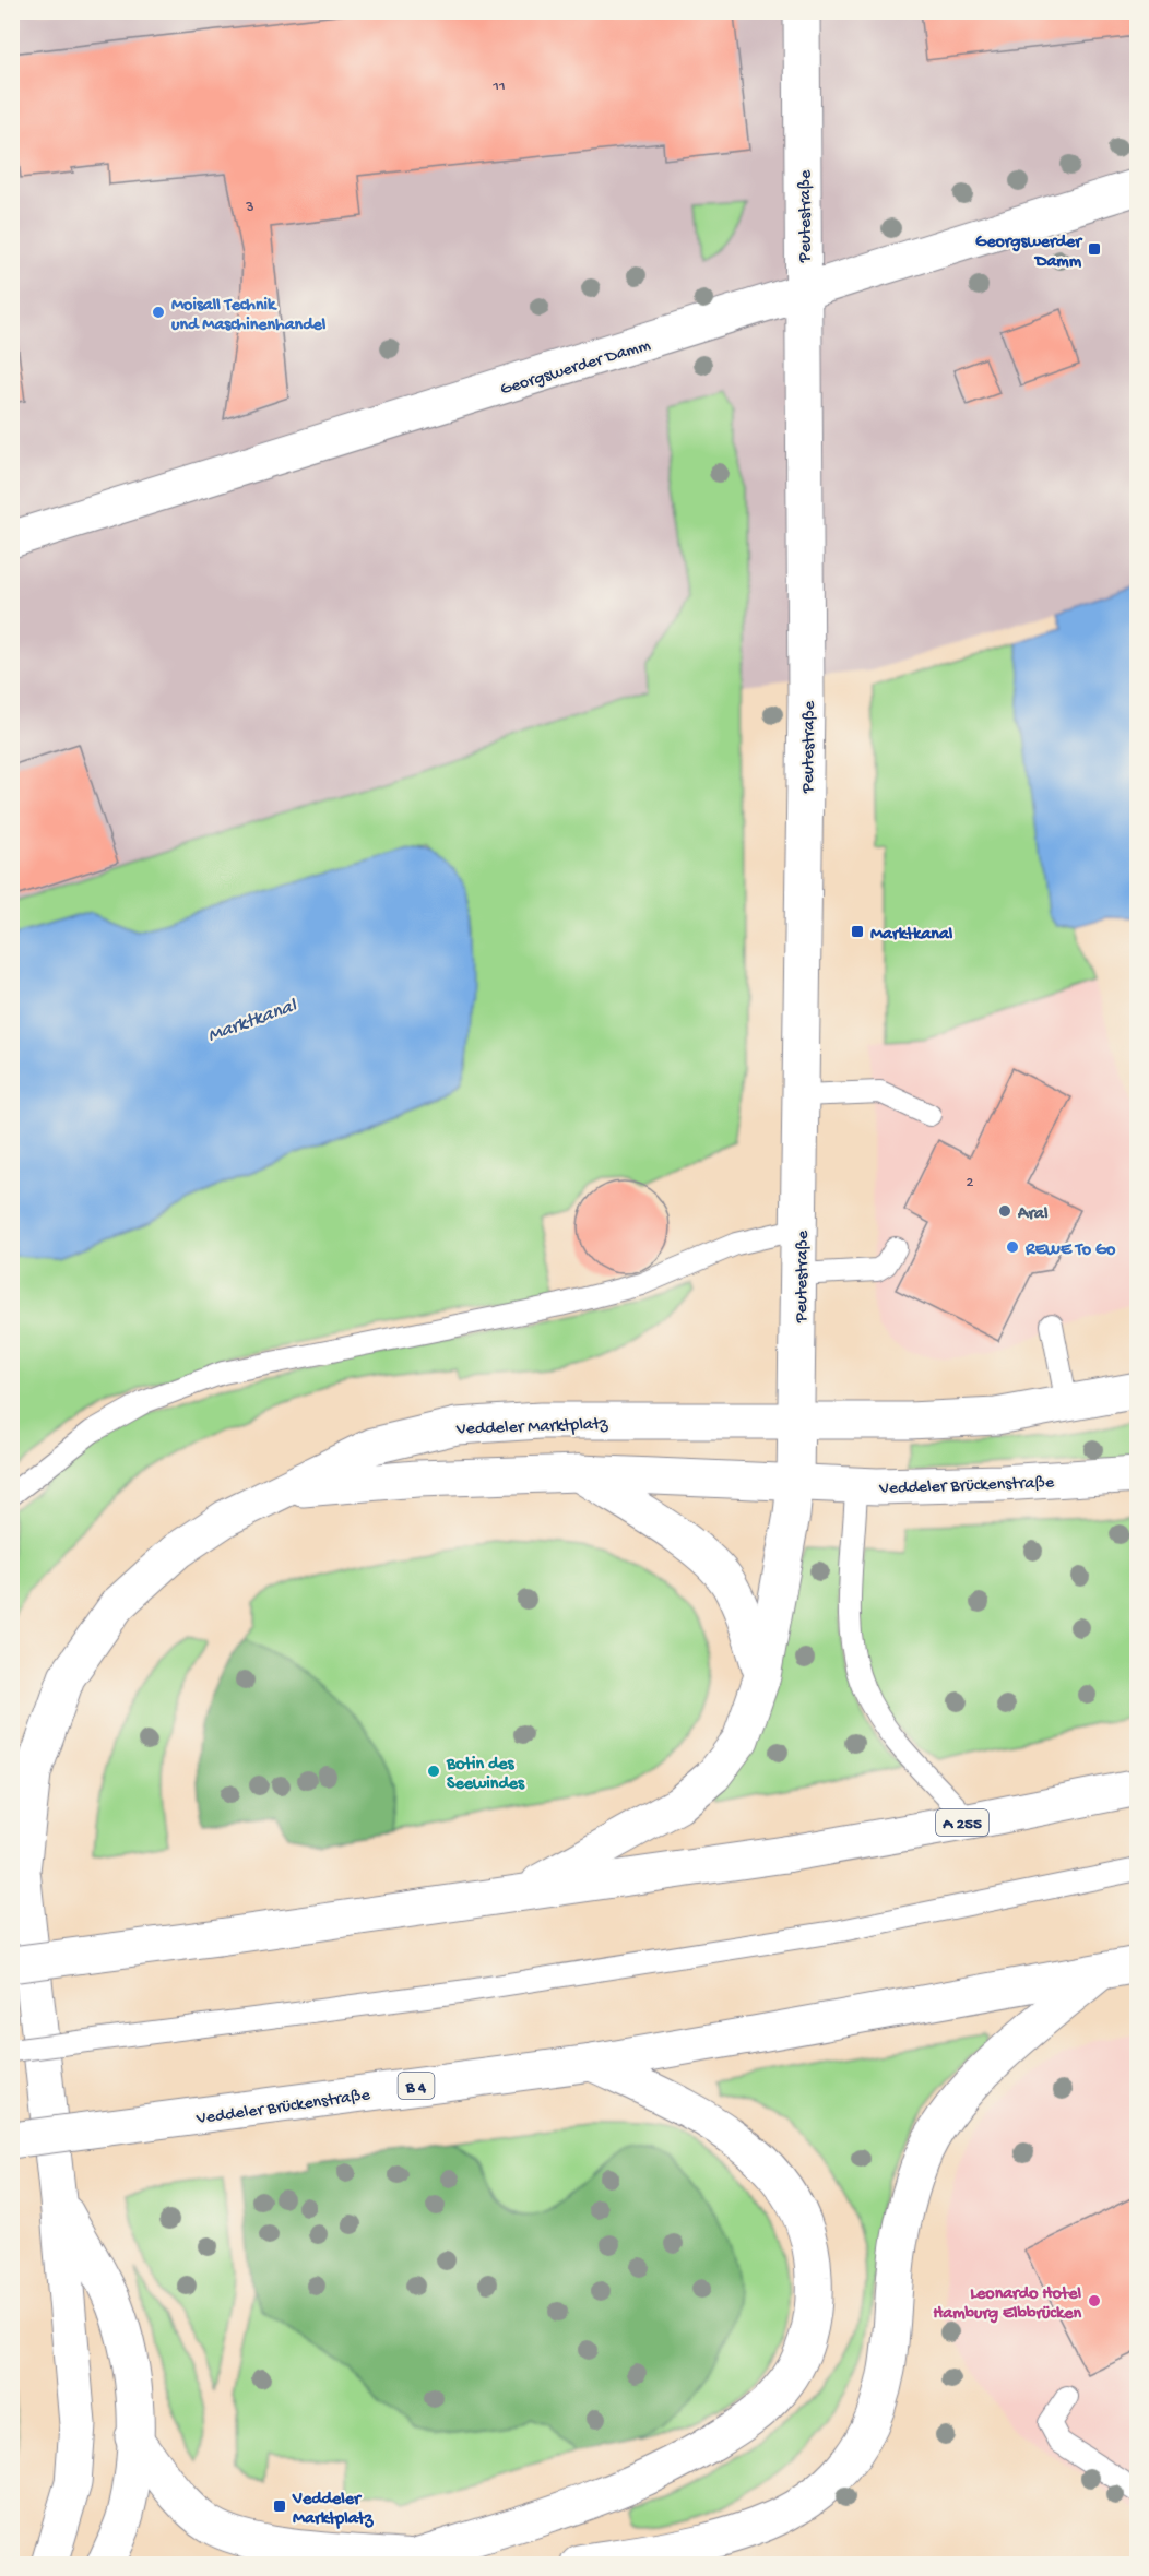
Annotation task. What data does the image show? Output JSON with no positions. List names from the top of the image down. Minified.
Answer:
{"streets":{"main road":["Peutestraße","Georgswerder Damm","Veddeler Marktplatz","Veddeler Brückenstraße","A 255","B 4"]},"crossings":[["Peutestraße","Georgswerder Damm"],["Peutestraße","Veddeler Marktplatz"],["Peutestraße","Veddeler Brückenstraße"],["Peutestraße","A 255"],["Veddeler Marktplatz","Veddeler Brückenstraße"],["Veddeler Brückenstraße","B 4"]],"water":["Marktkanal"],"places":{"transit":["Georgswerder Damm","Marktkanal","Veddeler Marktplatz"],"other":["Moisall Technik und Maschinenhandel","Aral","REWE To Go","Botin des Seewindes","Leonardo Hotel Hamburg Elbbrücken"]},"house_numbers":["11","3","2"]}
